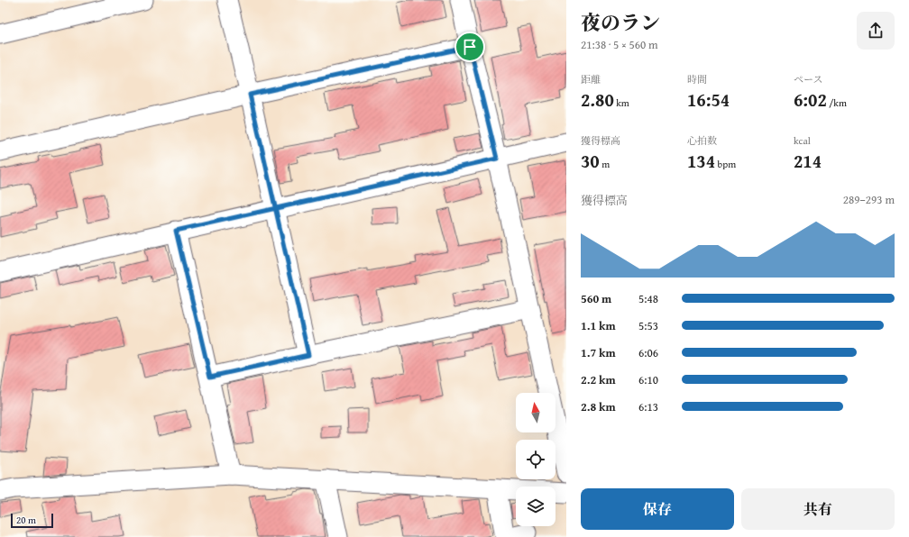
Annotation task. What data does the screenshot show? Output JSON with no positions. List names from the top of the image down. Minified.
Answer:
{"scale_bar":"20 m","north":"top","page":{"heading":["夜のラン","21:38 · 5 × 560 m"],"stats":[["距離","2.80 km"],["時間","16:54"],["ペース","6:02 /km"],["獲得標高","30 m"],["心拍数","134 bpm"],["kcal","214"]],"chart":["獲得標高","289–293 m"],"list":[{"name":"560 m","note":"5:48"},{"name":"1.1 km","note":"5:53"},{"name":"1.7 km","note":"6:06"},{"name":"2.2 km","note":"6:10"},{"name":"2.8 km","note":"6:13"}],"buttons":["保存","共有"],"scale":"20 m"}}
